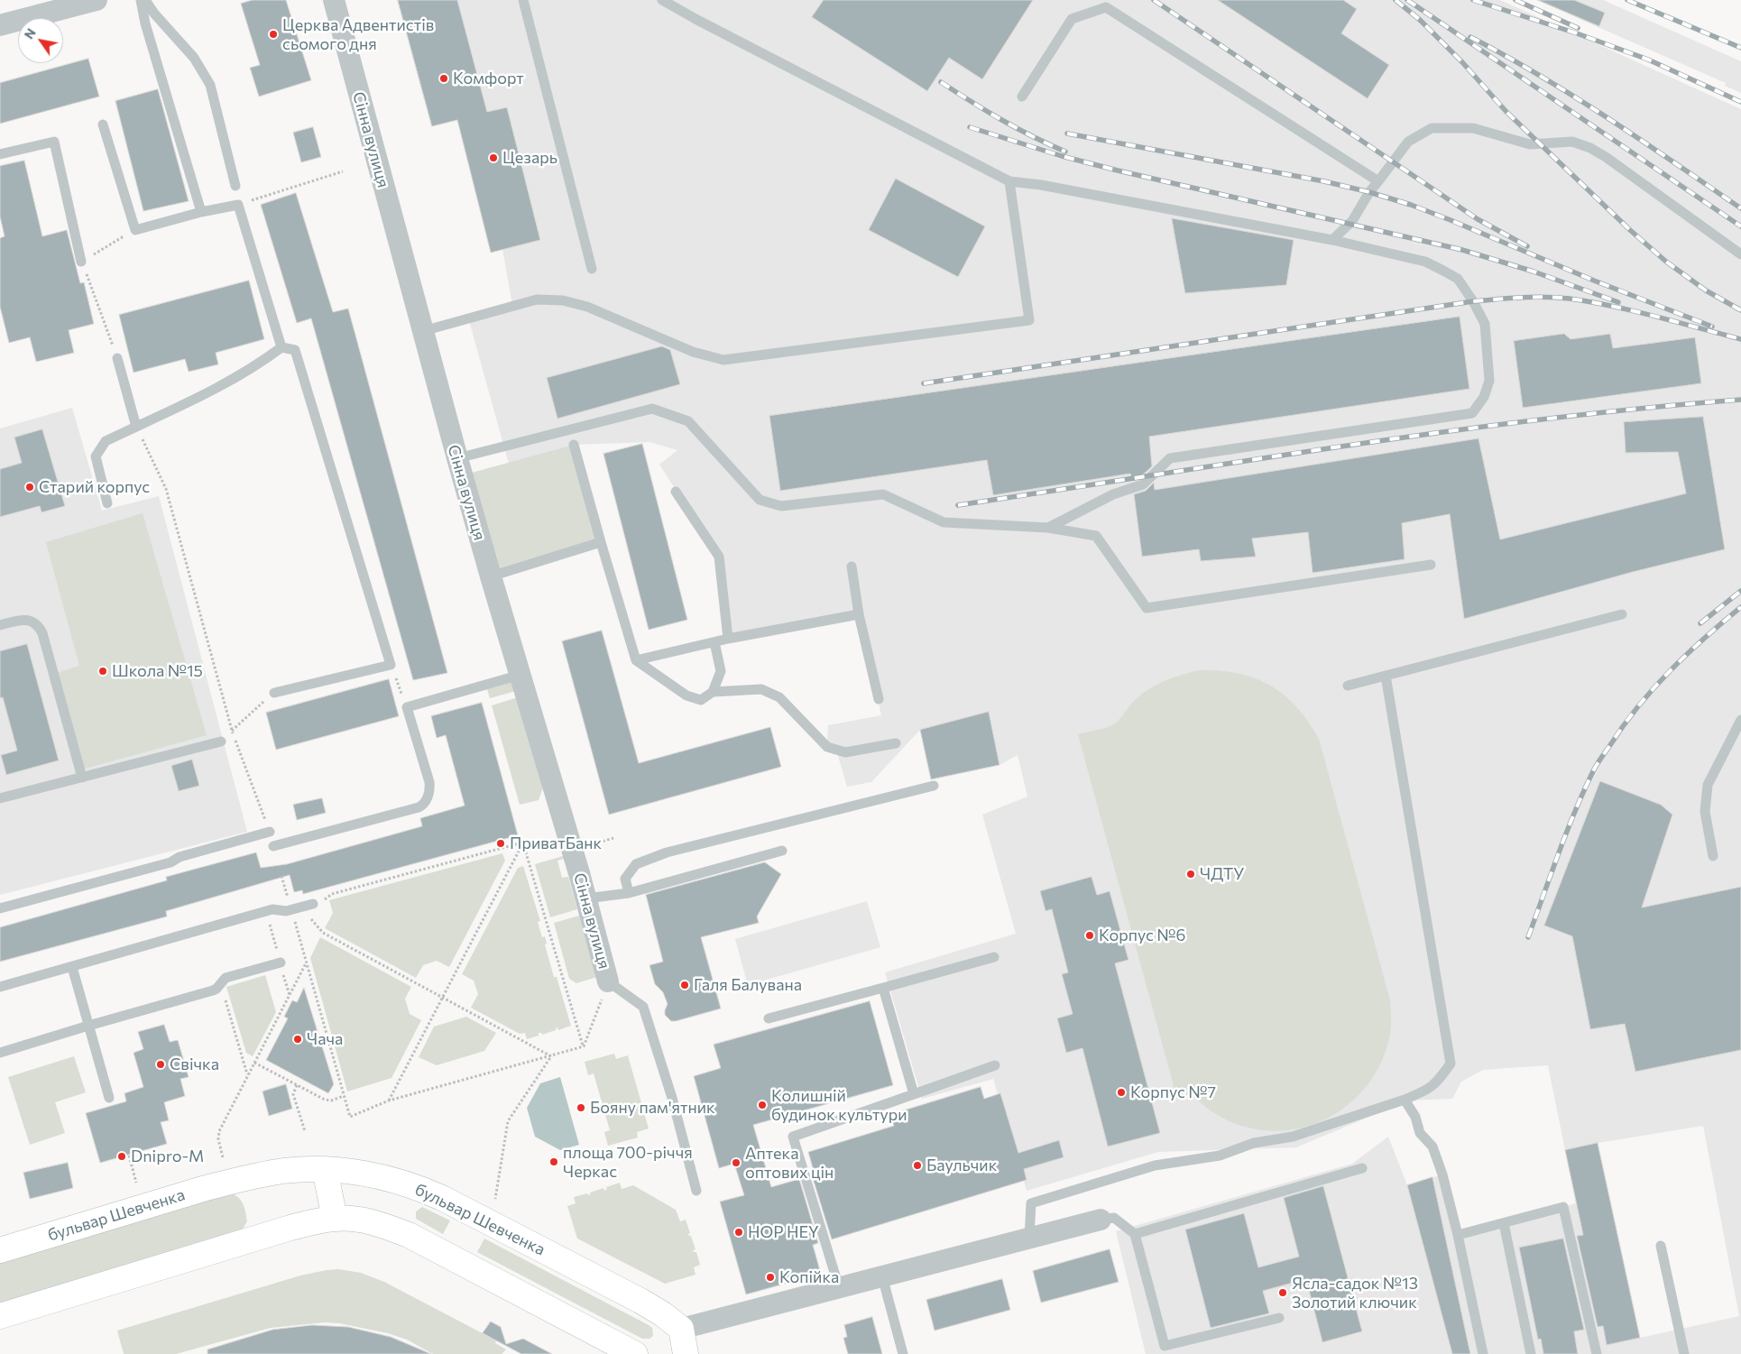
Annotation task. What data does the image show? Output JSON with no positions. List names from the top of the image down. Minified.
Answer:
{"streets":{"main road":["бульвар Шевченка"],"street":["Сінна вулиця"]},"places":["Церква Адвентистів сьомого дня","Комфорт","Цезарь","Старий корпус","Школа №15","ПриватБанк","ЧДТУ","Корпус №6","Галя Балувана","Чача","Свічка","Корпус №7","Колишній будинок культури","Бояну пам'ятник","Dnipro-M","площа 700-річчя Черкас","Аптека оптових цін","Баульчик","HOP HEY","Копійка","Ясла-садок №13 Золотий ключик"],"north":"top left"}
